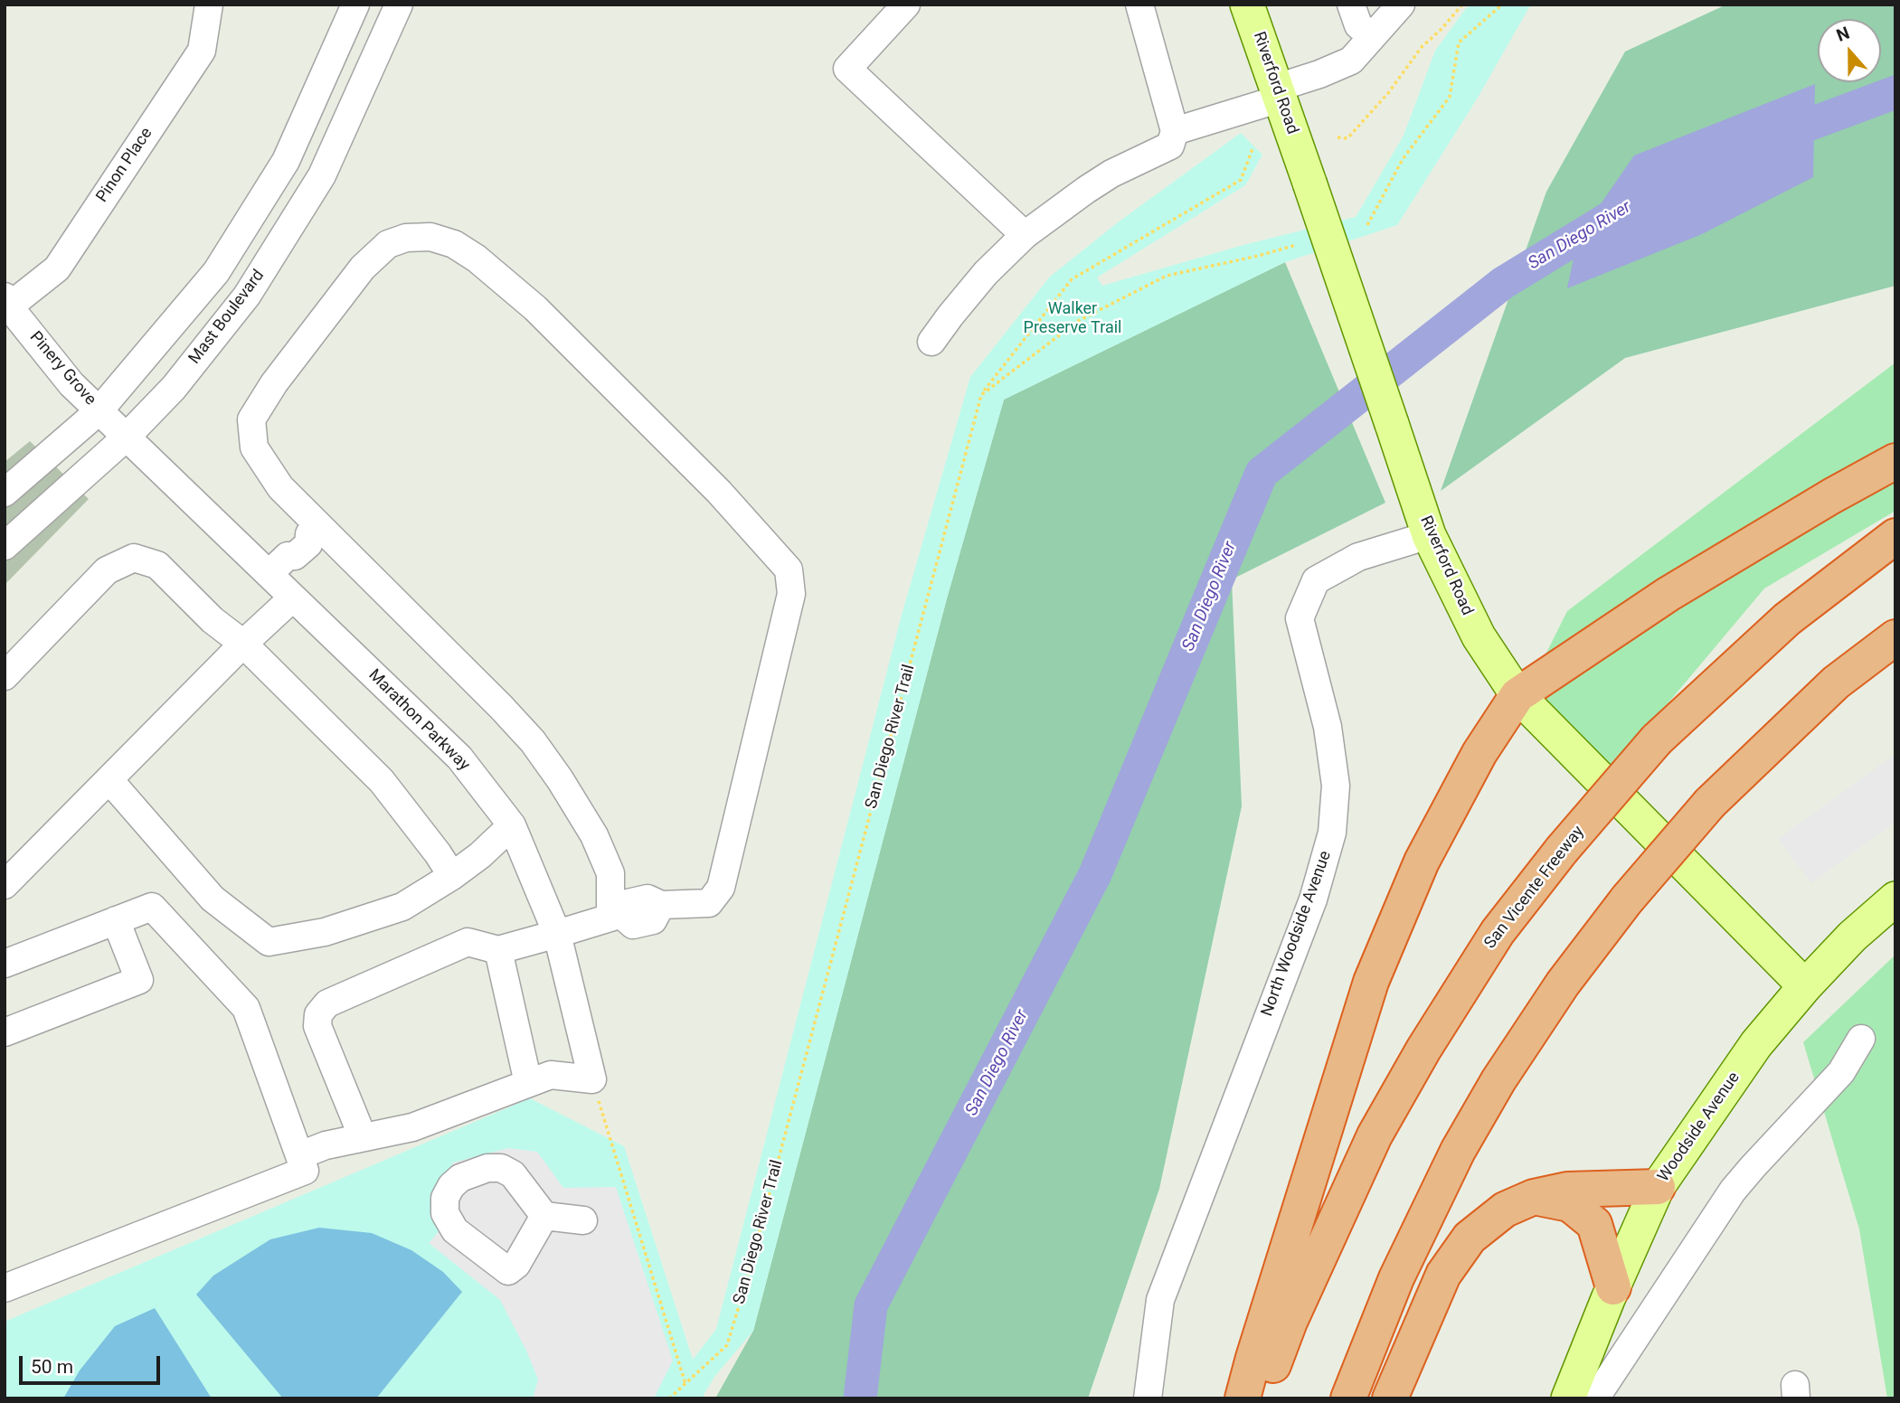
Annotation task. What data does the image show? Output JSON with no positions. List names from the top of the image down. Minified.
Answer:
{"streets":{"highway":["San Vicente Freeway"],"main road":["Riverford Road","Woodside Avenue"],"street":["Pinon Place","Mast Boulevard","Pinery Grove","Marathon Parkway","North Woodside Avenue"],"path":["San Diego River Trail"]},"crossings":[["Riverford Road","North Woodside Avenue"],["Riverford Road","Woodside Avenue"],["Pinon Place","Pinery Grove"],["Mast Boulevard","Pinery Grove"],["Mast Boulevard","Marathon Parkway"],["Pinery Grove","Marathon Parkway"]],"water":["San Diego River"],"parks":["Walker Preserve Trail"],"scale_bar":"50 m","north":"top"}
